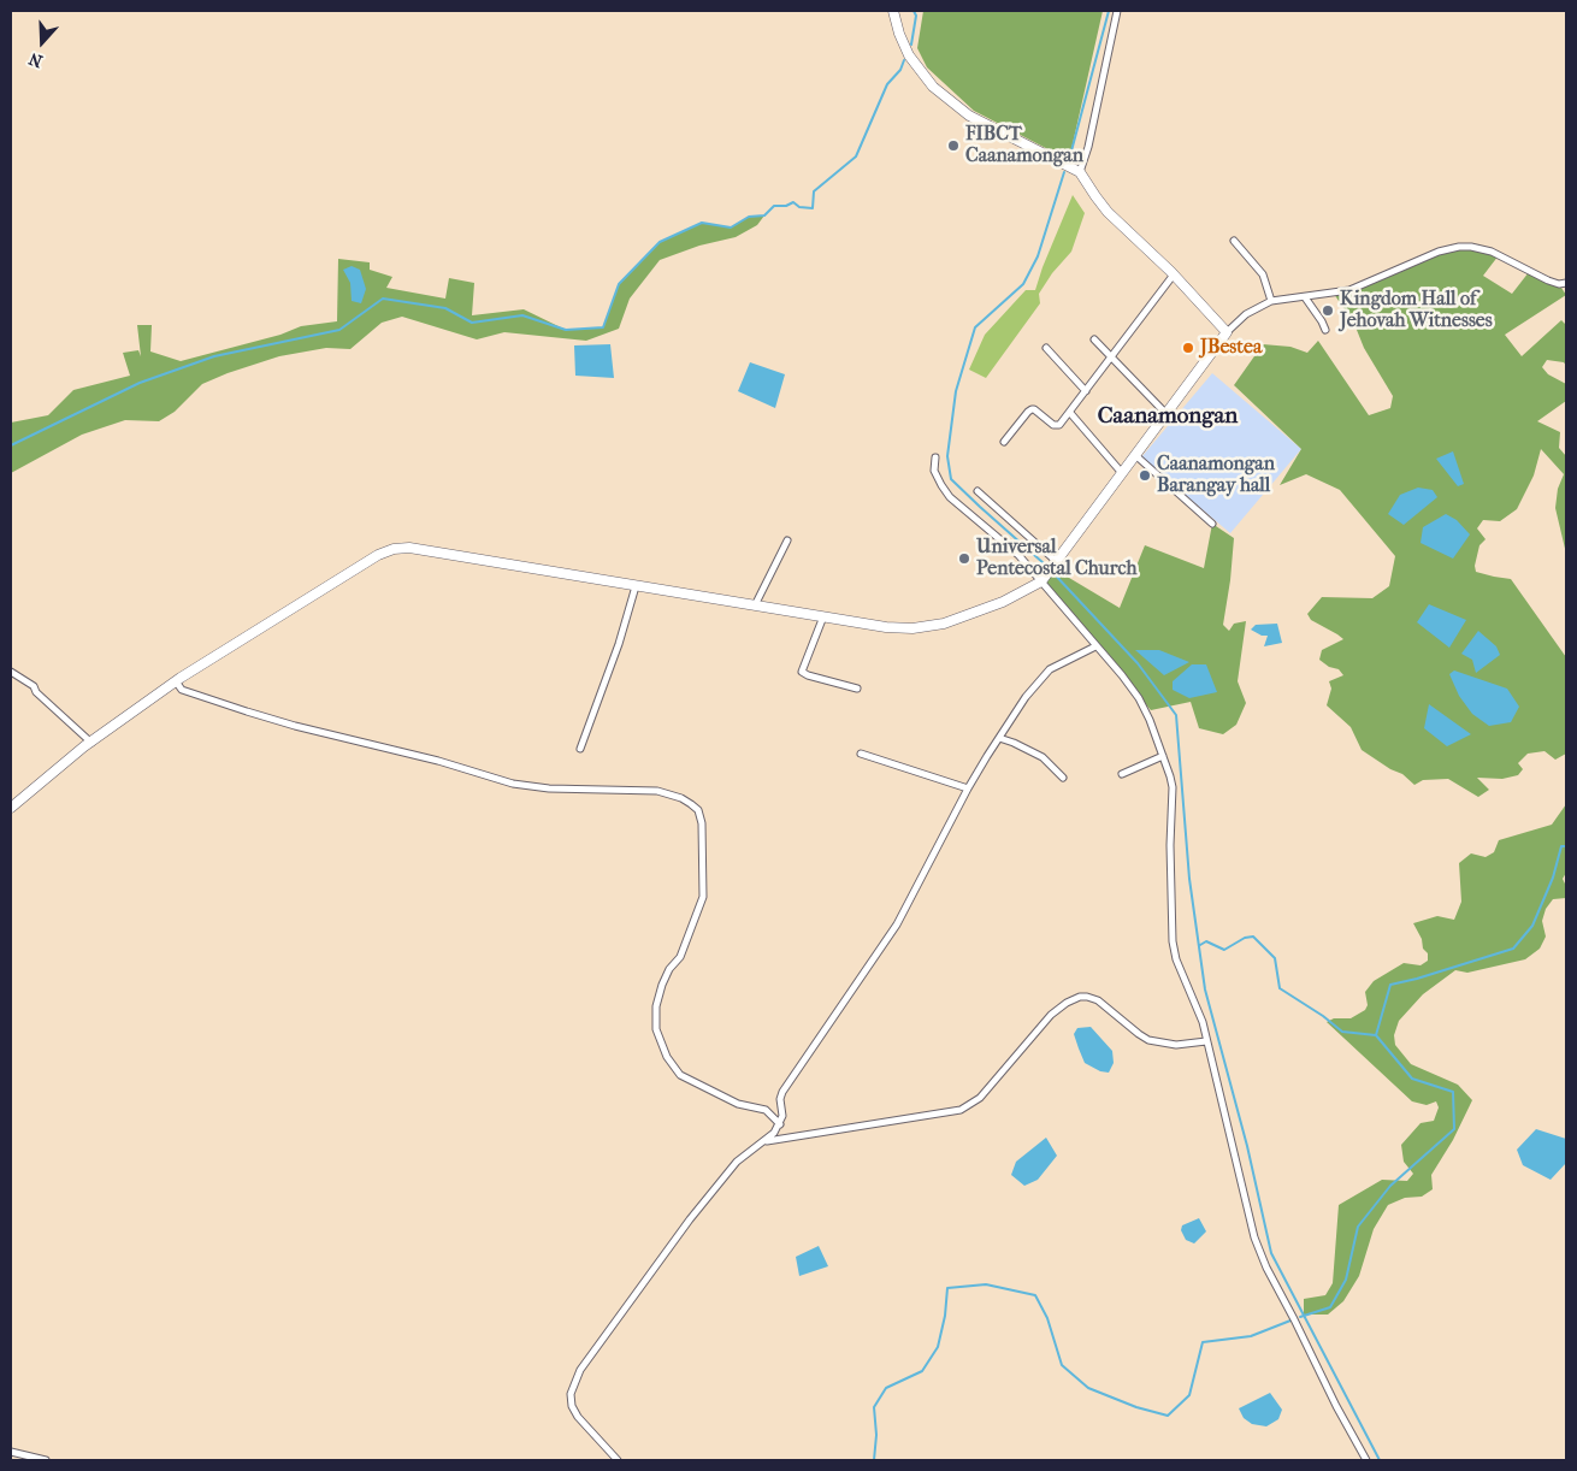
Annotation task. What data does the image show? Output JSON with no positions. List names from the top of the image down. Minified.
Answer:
{"districts":["Caanamongan"],"places":["FIBCT Caanamongan","Kingdom Hall of Jehovah Witnesses","JBestea","Caanamongan Barangay hall","Universal Pentecostal Church"],"north":"bottom"}
